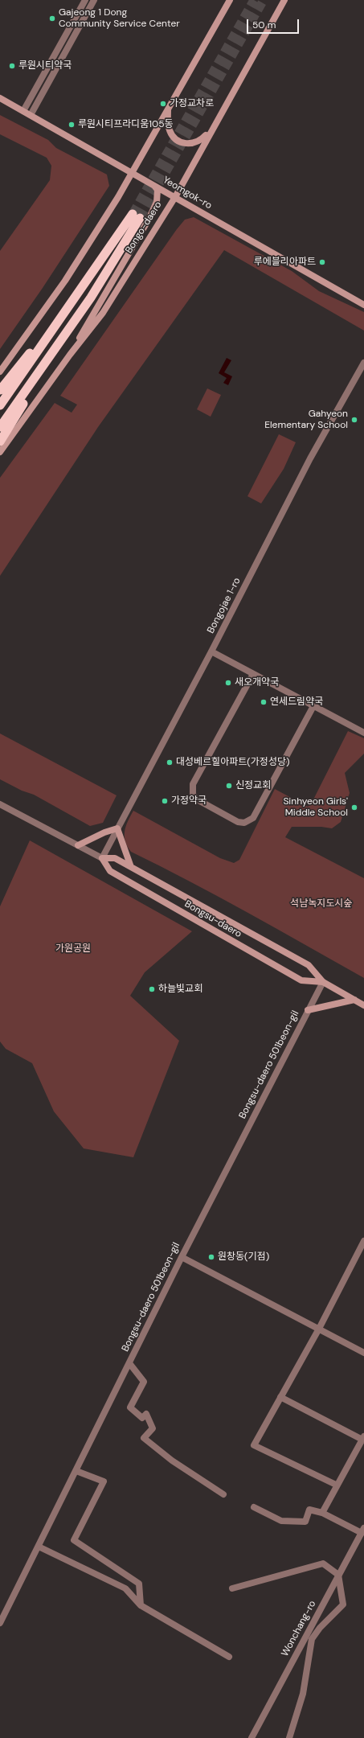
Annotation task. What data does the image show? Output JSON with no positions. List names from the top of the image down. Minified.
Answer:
{"streets":{"highway":["Bongo-daero"],"main road":["Yeomgok-ro","Bongsu-daero"],"street":["Bongojae 1-ro","Bongsu-daero 501beon-gil","Wonchang-ro"]},"crossings":[["Yeomgok-ro","Bongo-daero"],["Bongojae 1-ro","Bongsu-daero"],["Bongsu-daero","Bongsu-daero 501beon-gil"]],"parks":["석남녹지도시숲","가원공원"],"places":["Gajeong 1 Dong Community Service Center","루원시티약국","가정교차로","루원시티프라디움105동","루에블리아파트","Gahyeon Elementary School","새오개약국","연세드림약국","대성베르힐아파트(가정성당)","신정교회","가정약국","Sinhyeon Girls' Middle School","하늘빛교회","원창동(기점)"],"scale_bar":"50 m"}
